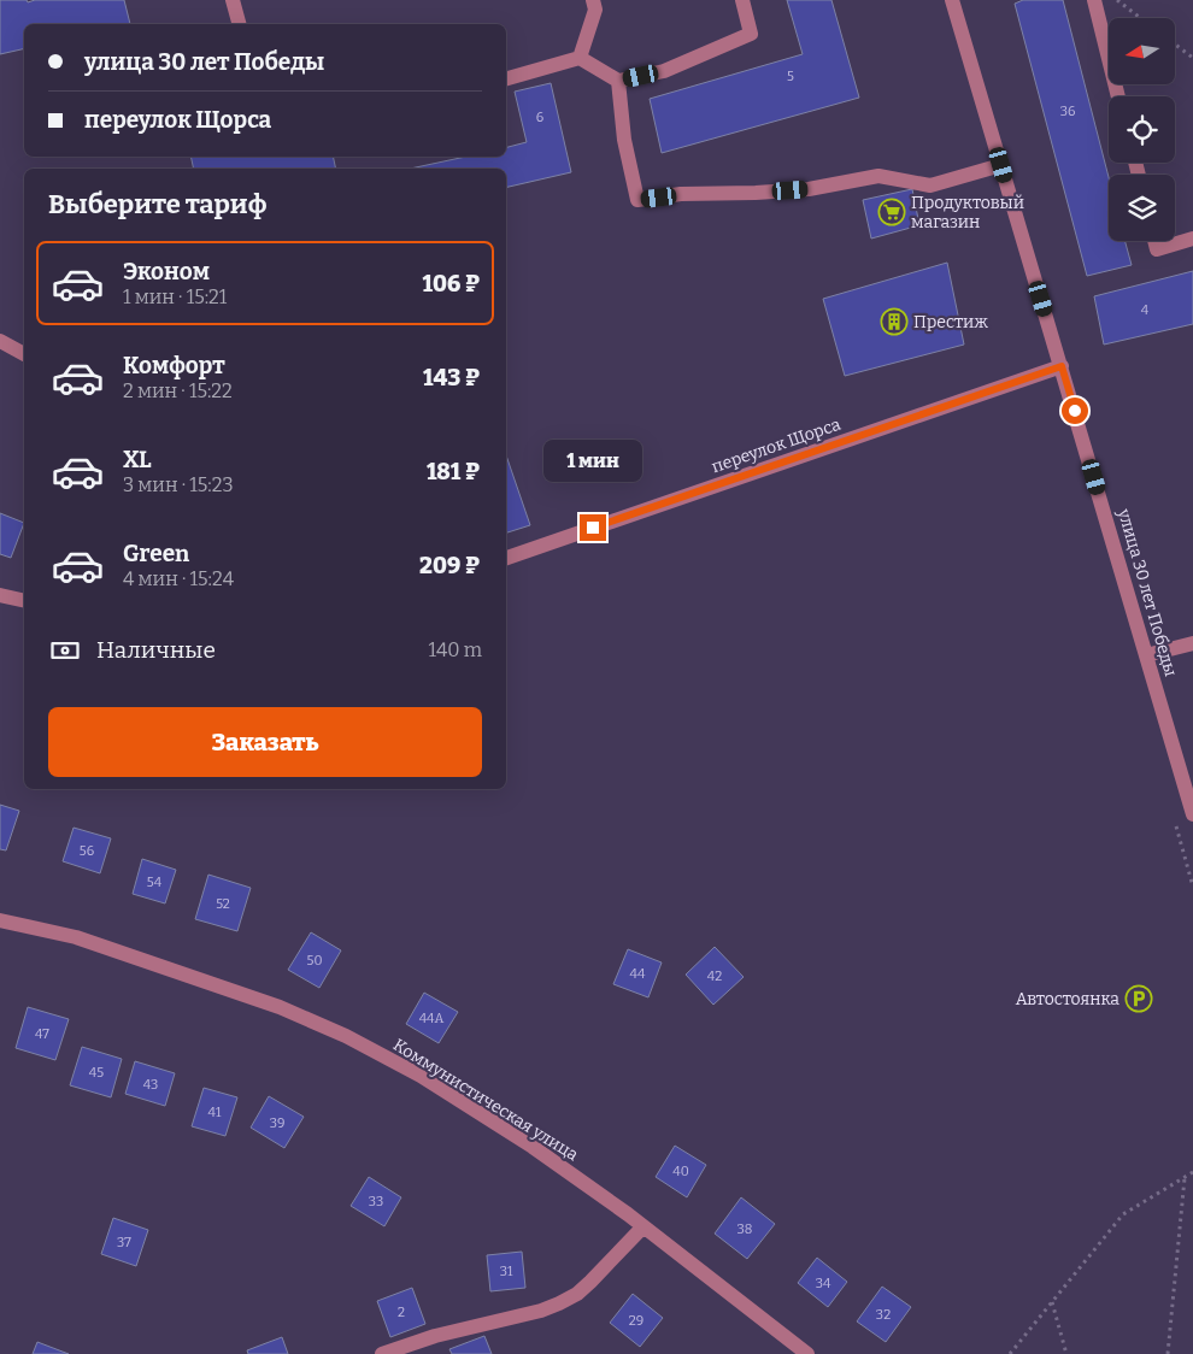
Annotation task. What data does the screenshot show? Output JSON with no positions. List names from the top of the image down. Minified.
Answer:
{"streets":{"street":["переулок Щорса","улица 30 лет Победы","Коммунистическая улица"]},"crossings":[["переулок Щорса","улица 30 лет Победы"]],"places":{"supermarket":["Продуктовый магазин"],"building":["Престиж"],"parking":["Автостоянка"]},"house_numbers":["5","36","6","4","56","54","52","50","44","42","44А","47","45","43","41","39","40","33","38","37","31","34","2","32","29"],"north":"left","page":{"banner":["улица 30 лет Победы","переулок Щорса"],"heading":"Выберите тариф","list":[{"name":"Эконом","note":"1 мин · 15:21","value":"106 ₽"},{"name":"Комфорт","note":"2 мин · 15:22","value":"143 ₽"},{"name":"XL","note":"3 мин · 15:23","value":"181 ₽"},{"name":"Green","note":"4 мин · 15:24","value":"209 ₽"}],"bubble":"1 мин","pay":["Наличные","140 m"],"buttons":"Заказать"}}
